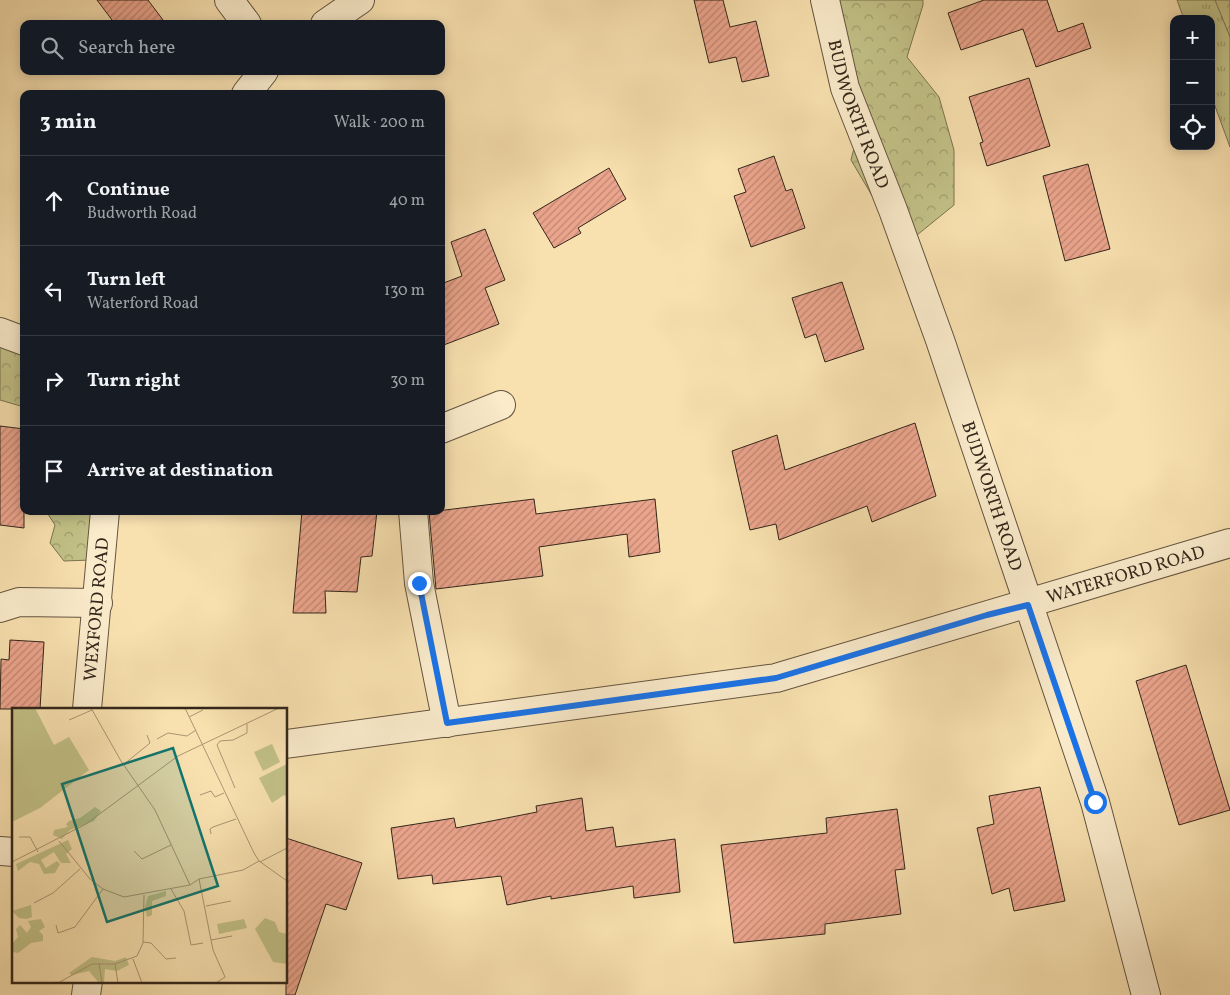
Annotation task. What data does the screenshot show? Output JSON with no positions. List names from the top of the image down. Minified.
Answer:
{"streets":{"street":["BUDWORTH ROAD","WATERFORD ROAD","WEXFORD ROAD"]},"crossings":[["BUDWORTH ROAD","WATERFORD ROAD"]],"page":{"map_buttons":["+","−"],"search":"Search here","heading":["3 min","Walk · 200 m"],"list":[["Continue","Budworth Road","40 m"],["Turn left","Waterford Road","130 m"],["Turn right","30 m"],"Arrive at destination"]}}
